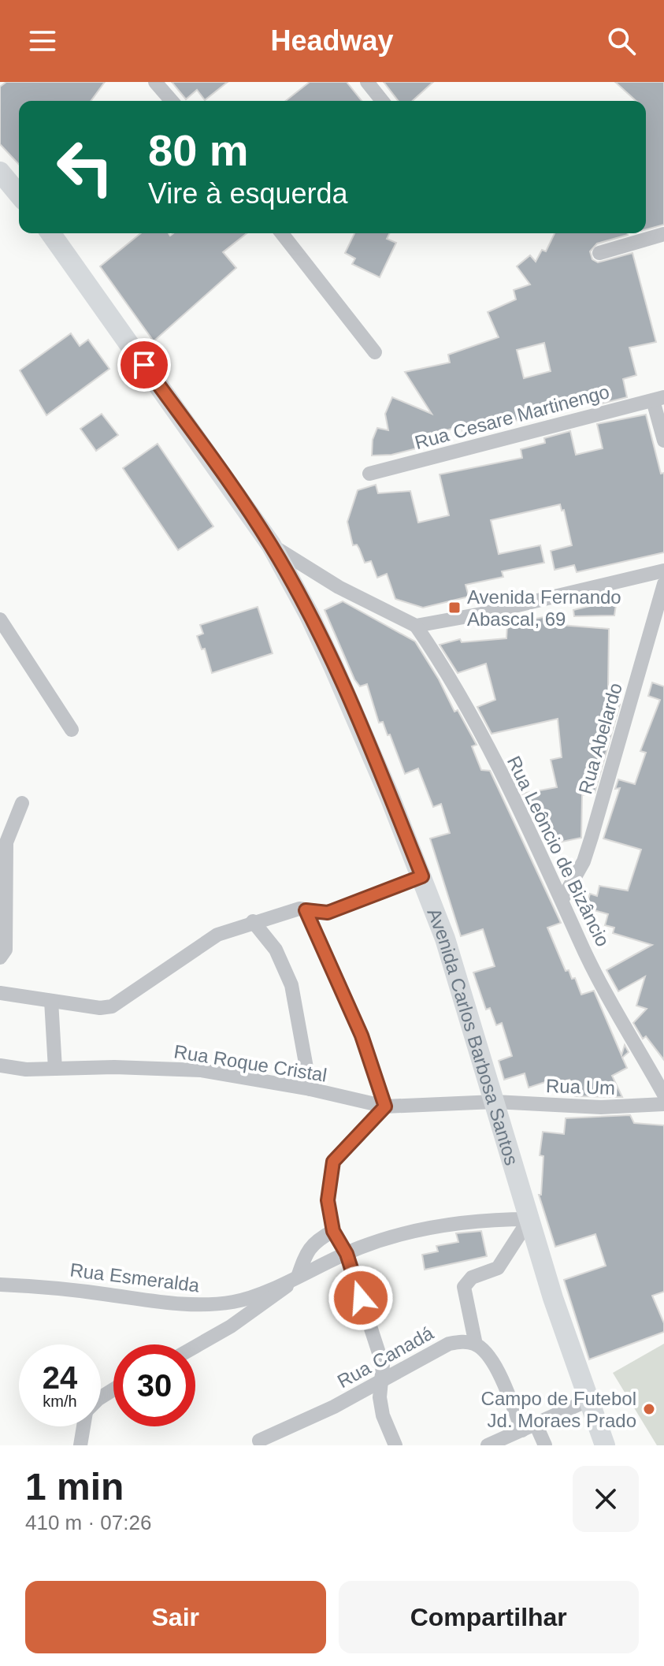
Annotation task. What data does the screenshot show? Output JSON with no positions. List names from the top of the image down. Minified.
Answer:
{"streets":{"main road":["Avenida Carlos Barbosa Santos"],"street":["Rua Cesare Martinengo","Rua Abelardo","Rua Leôncio de Bizâncio","Rua Roque Cristal","Rua Um","Rua Esmeralda","Rua Canadá"]},"crossings":[["Rua Abelardo","Rua Leôncio de Bizâncio"],["Avenida Carlos Barbosa Santos","Rua Roque Cristal"],["Avenida Carlos Barbosa Santos","Rua Um"],["Avenida Carlos Barbosa Santos","Rua Esmeralda"],["Rua Roque Cristal","Rua Um"]],"places":{"transit":["Avenida Fernando Abascal, 69"],"other":["Campo de Futebol Jd. Moraes Prado"]},"page":{"header":"Headway","turn":["80 m","Vire à esquerda"],"speed":"24 km/h","limit":"30","heading":["1 min","410 m · 07:26"],"buttons":["Sair","Compartilhar"]}}
